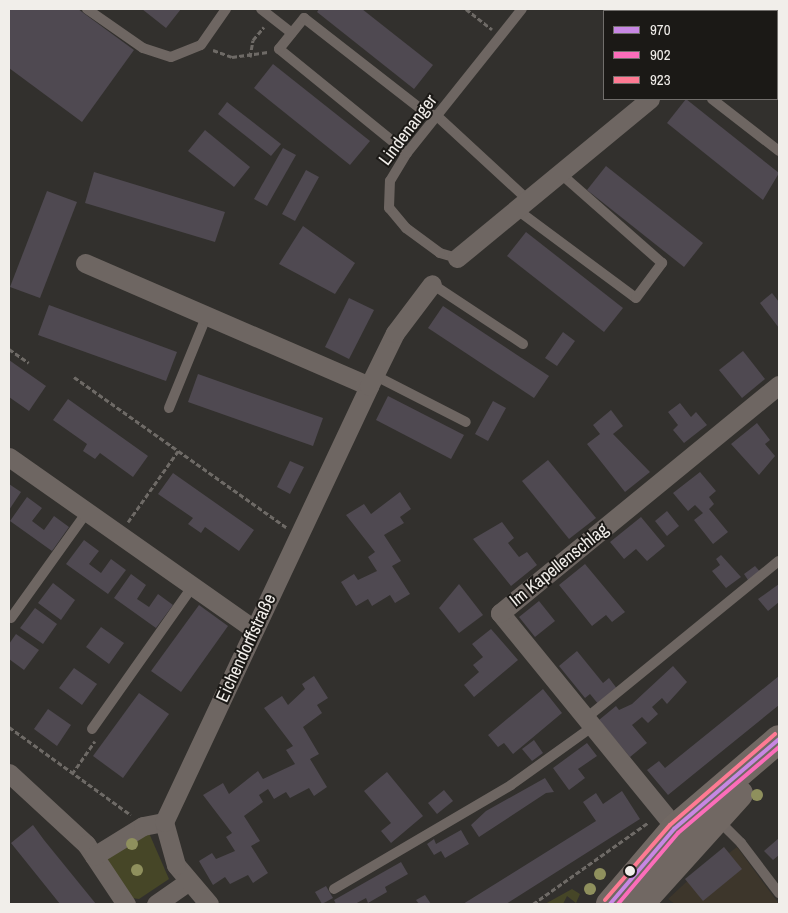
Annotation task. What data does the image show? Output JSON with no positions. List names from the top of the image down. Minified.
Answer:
{"streets":{"street":["Im Kapellenschlag","Eichendorffstraße"],"lane":["Lindenanger"]},"lines":["transit line 923","transit line 970","transit line 902"],"legend":["970","902","923"]}
